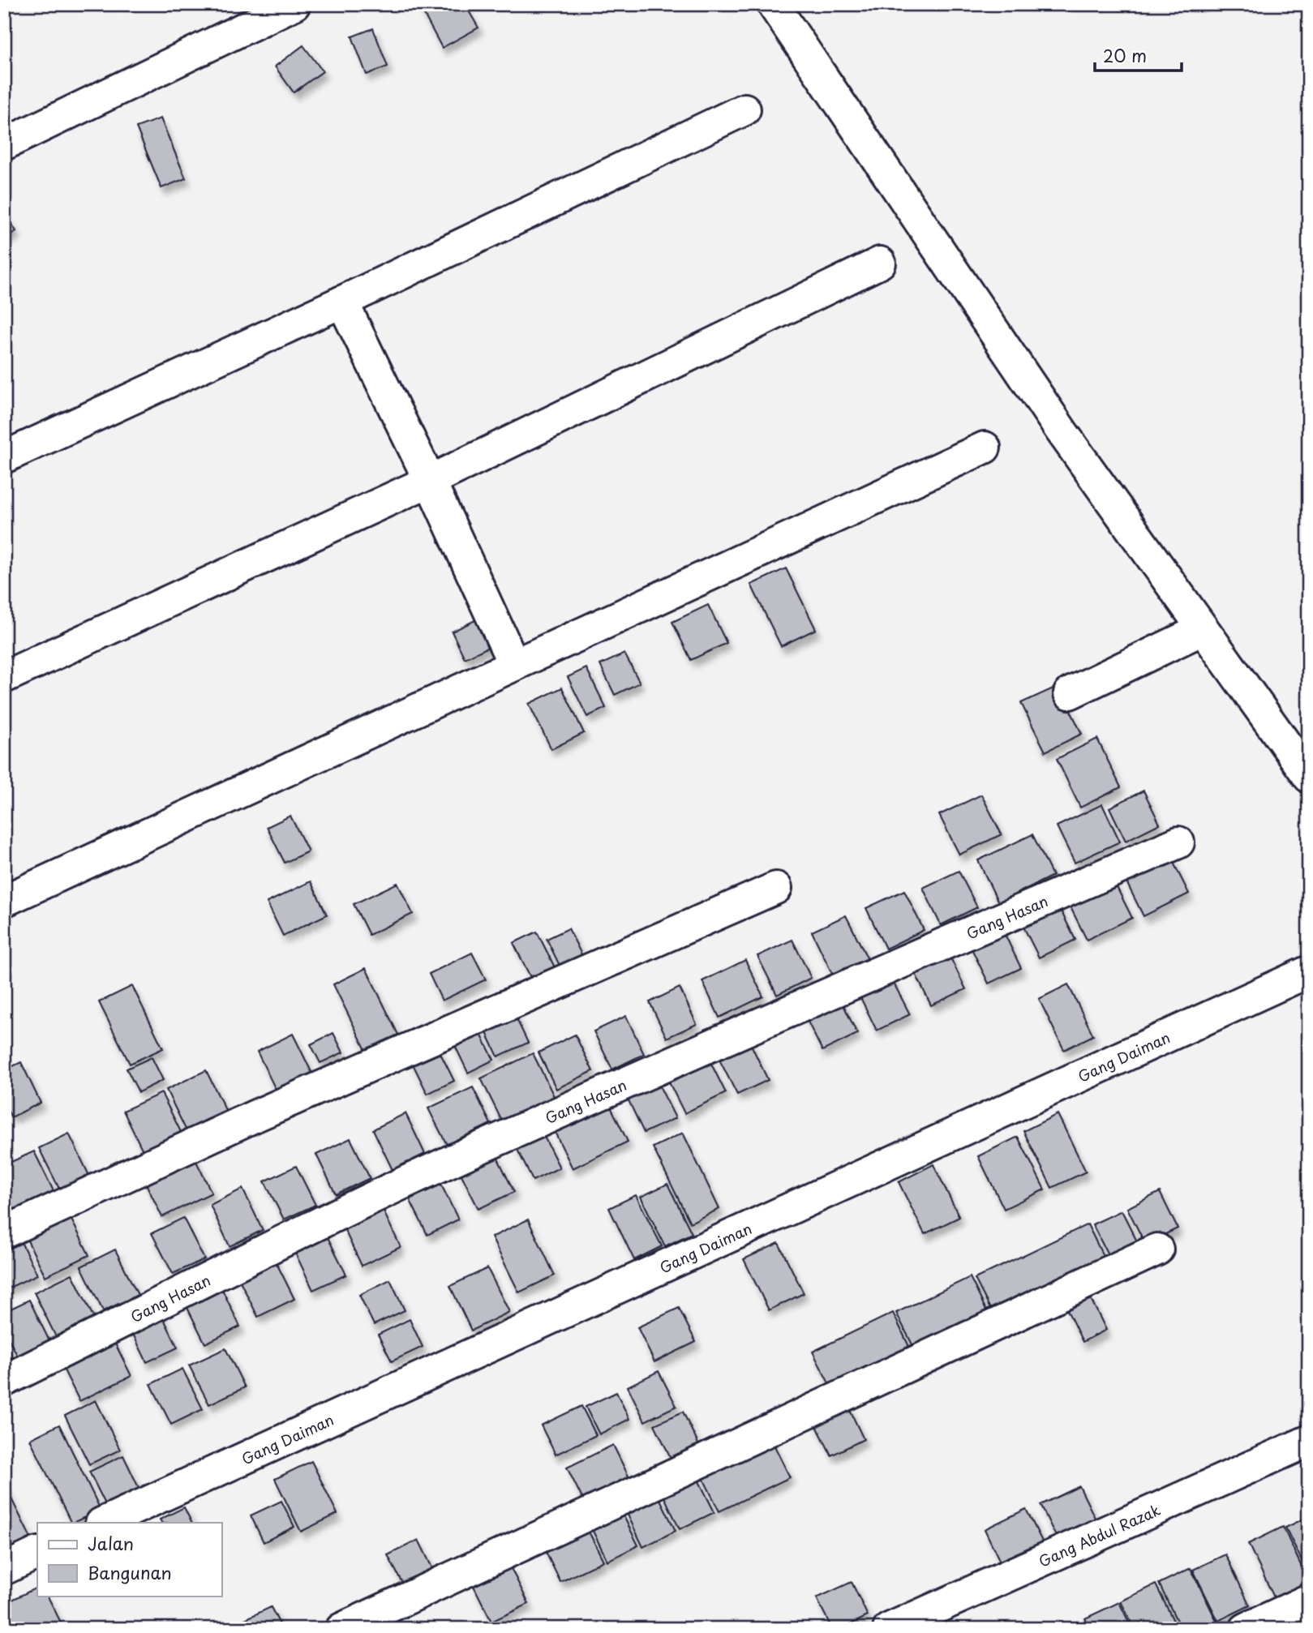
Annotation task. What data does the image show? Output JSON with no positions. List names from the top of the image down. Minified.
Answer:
{"streets":{"street":["Gang Hasan","Gang Daiman","Gang Abdul Razak"]},"legend":["Jalan","Bangunan"],"scale_bar":"20 m"}
